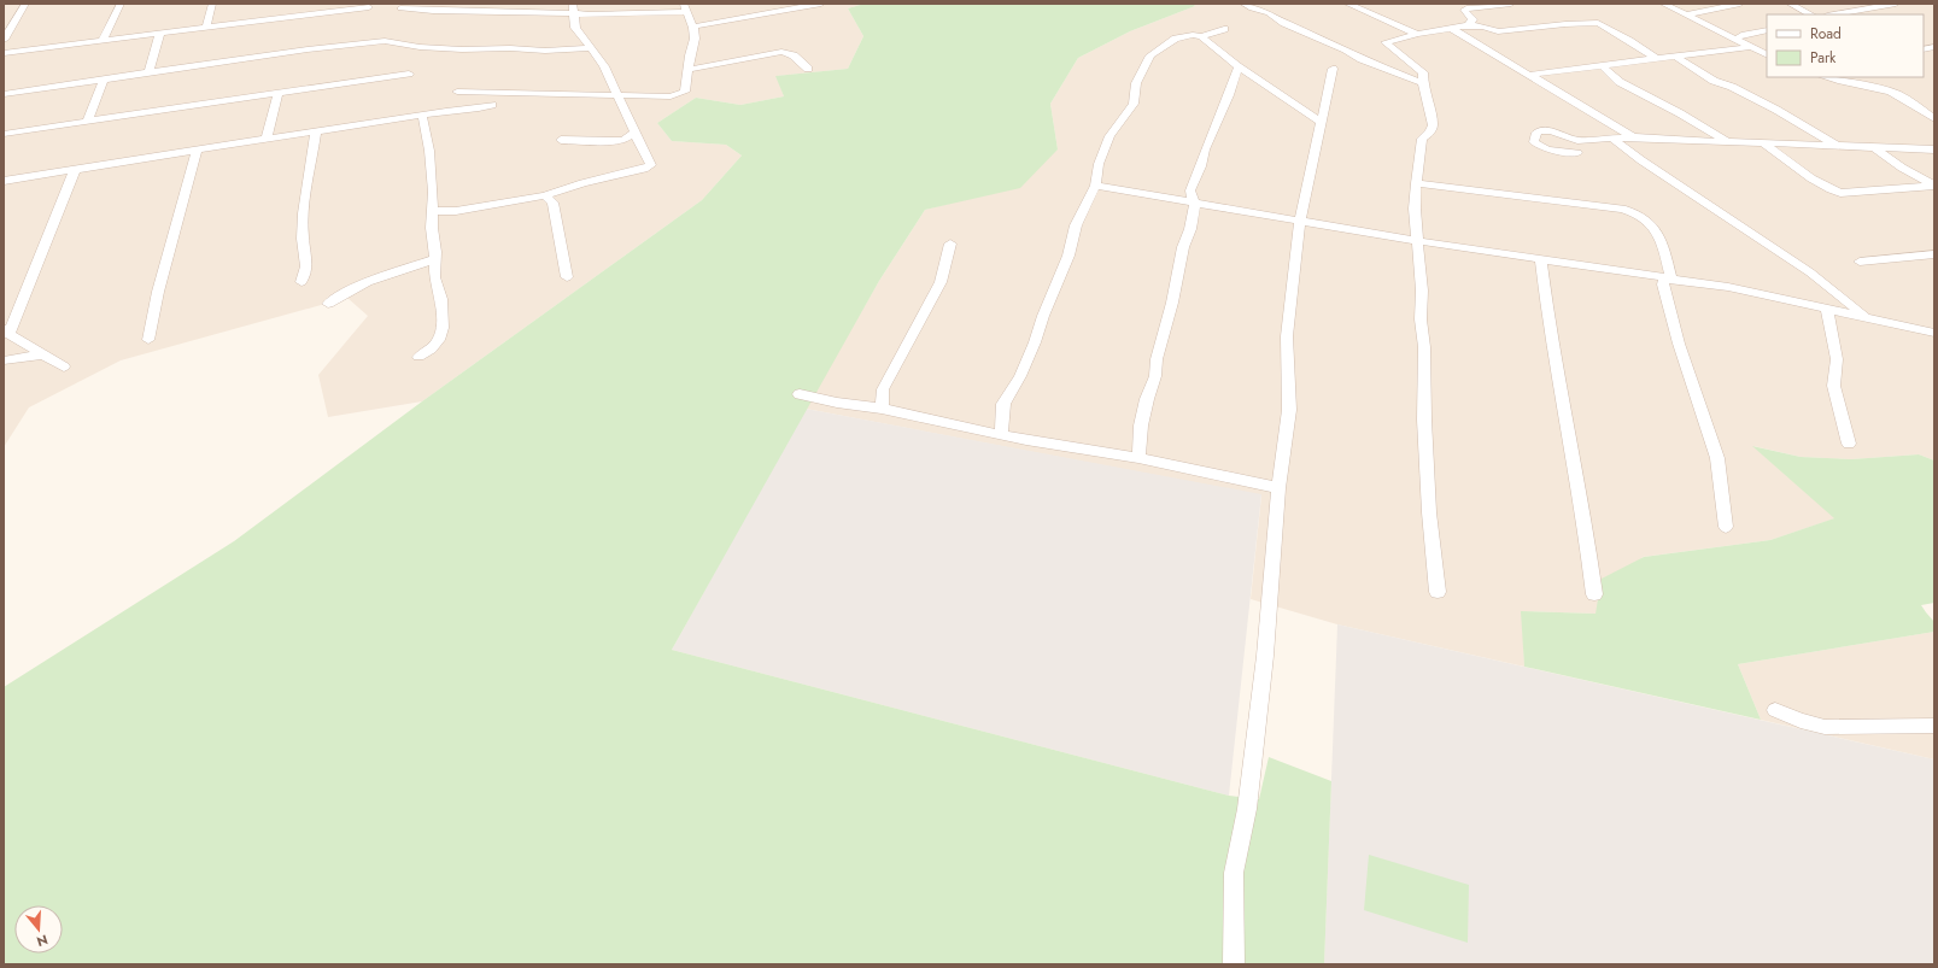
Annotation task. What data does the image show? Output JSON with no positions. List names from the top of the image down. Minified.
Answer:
{"legend":["Road","Park"],"north":"bottom"}
